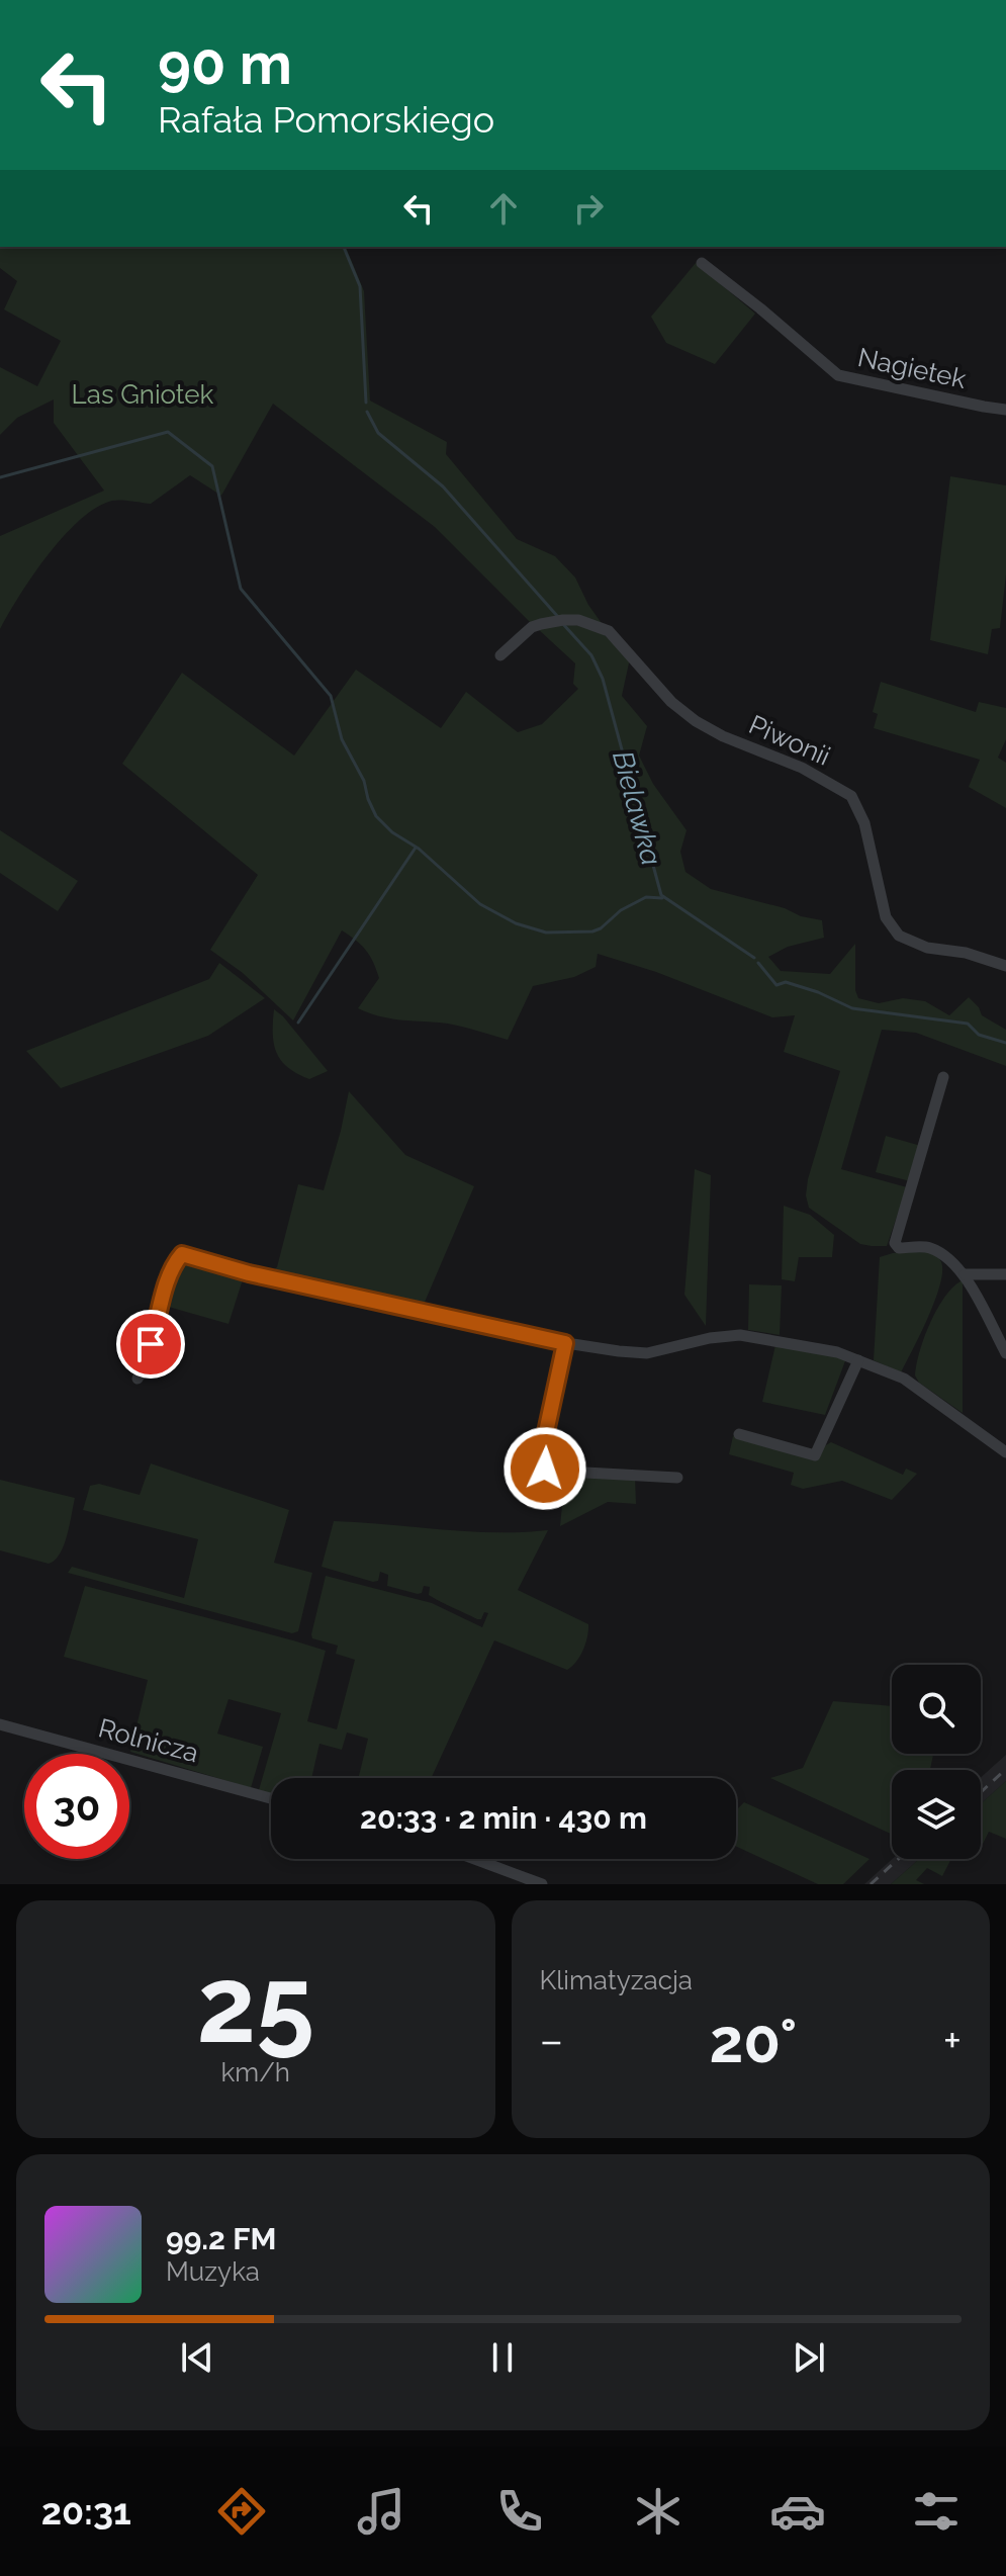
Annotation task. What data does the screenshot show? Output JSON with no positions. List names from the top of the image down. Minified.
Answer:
{"streets":{"street":["Nagietek","Piwonii","Rolnicza"]},"water":["Bielawka"],"parks":["Las Gniotek"],"page":{"turn":["90 m","Rafała Pomorskiego"],"limit":"30","trip":"20:33 · 2 min · 430 m","tile":[["25","km/h"],"Klimatyzacja"],"heat":["−","20°","+"],"song":["99.2 FM","Muzyka"],"tabs":"20:31"}}
